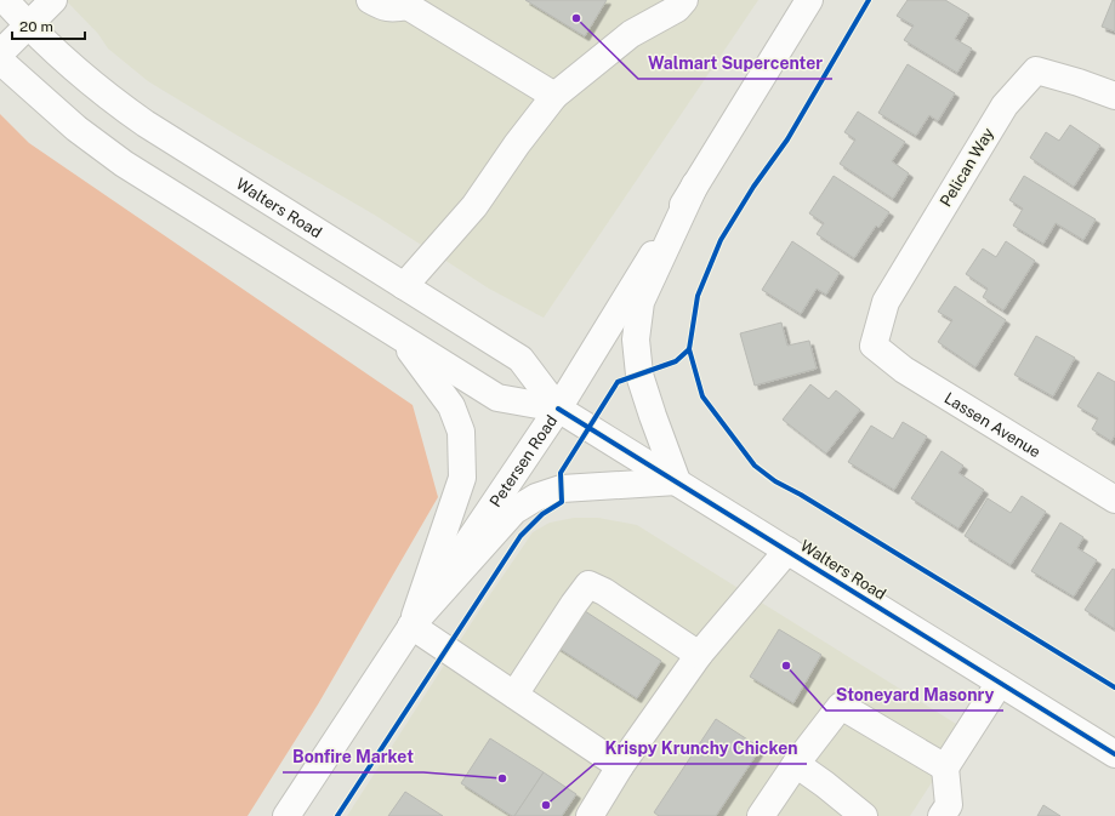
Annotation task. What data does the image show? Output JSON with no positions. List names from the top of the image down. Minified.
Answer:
{"streets":{"main road":["Pelican Way","Walters Road","Lassen Avenue","Petersen Road"]},"crossings":[["Pelican Way","Lassen Avenue"],["Walters Road","Petersen Road"]],"places":["Walmart Supercenter","Stoneyard Masonry","Bonfire Market","Krispy Krunchy Chicken"],"scale_bar":"20 m"}
